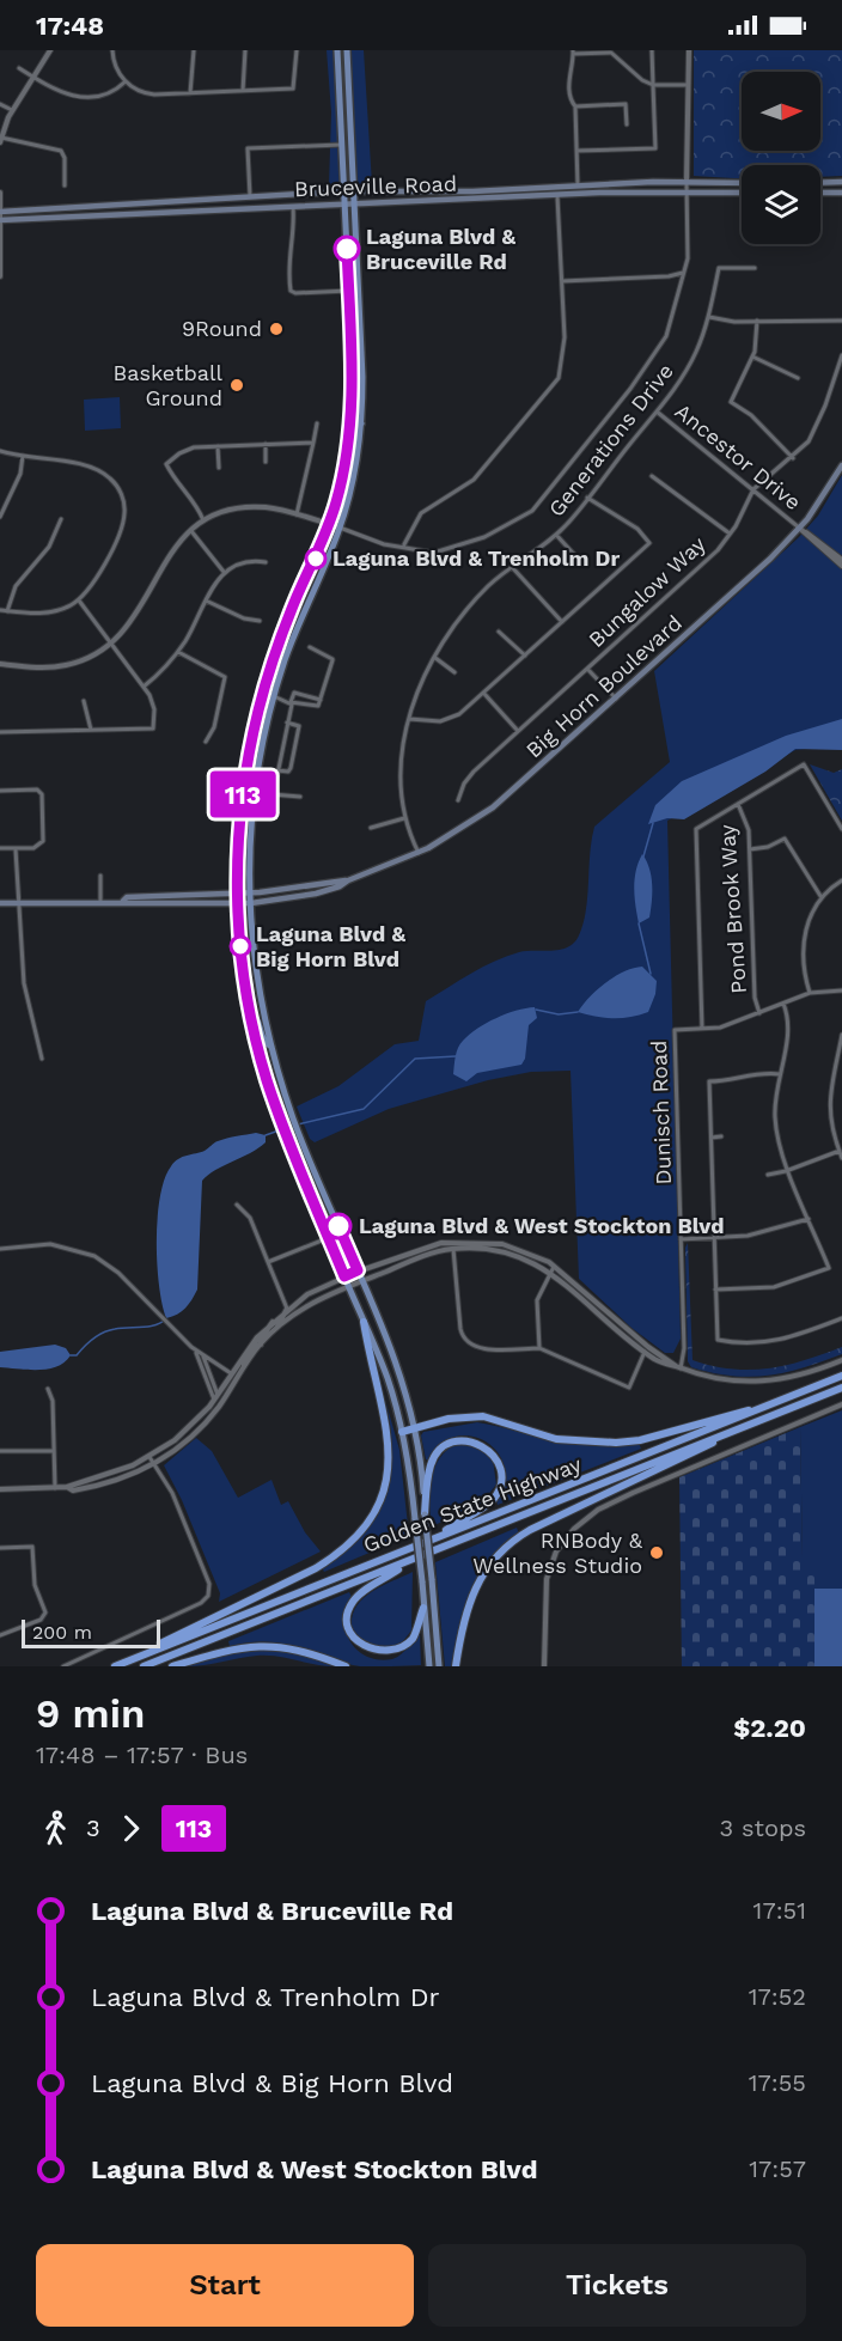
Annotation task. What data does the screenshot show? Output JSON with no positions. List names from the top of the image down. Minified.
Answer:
{"streets":{"highway":["Golden State Highway"],"main road":["Bruceville Road","Big Horn Boulevard"],"street":["Generations Drive","Ancestor Drive","Bungalow Way","Pond Brook Way","Dunisch Road"]},"crossings":[["Generations Drive","Ancestor Drive"],["Generations Drive","Big Horn Boulevard"],["Ancestor Drive","Bungalow Way"],["Ancestor Drive","Big Horn Boulevard"],["Pond Brook Way","Dunisch Road"]],"places":["Laguna Blvd & Bruceville Rd","9Round","Basketball Ground","Laguna Blvd & Trenholm Dr","Laguna Blvd & Big Horn Blvd","Laguna Blvd & West Stockton Blvd","RNBody & Wellness Studio"],"lines":["bus line 113"],"scale_bar":"200 m","north":"right","page":{"status":"17:48","on_map":"113","scale":"200 m","heading":["9 min","17:48 – 17:57 · Bus","$2.20"],"legs":["3","113","3 stops"],"list":[{"name":"Laguna Blvd & Bruceville Rd","value":"17:51"},{"name":"Laguna Blvd & Trenholm Dr","value":"17:52"},{"name":"Laguna Blvd & Big Horn Blvd","value":"17:55"},{"name":"Laguna Blvd & West Stockton Blvd","value":"17:57"}],"buttons":["Start","Tickets"]}}
